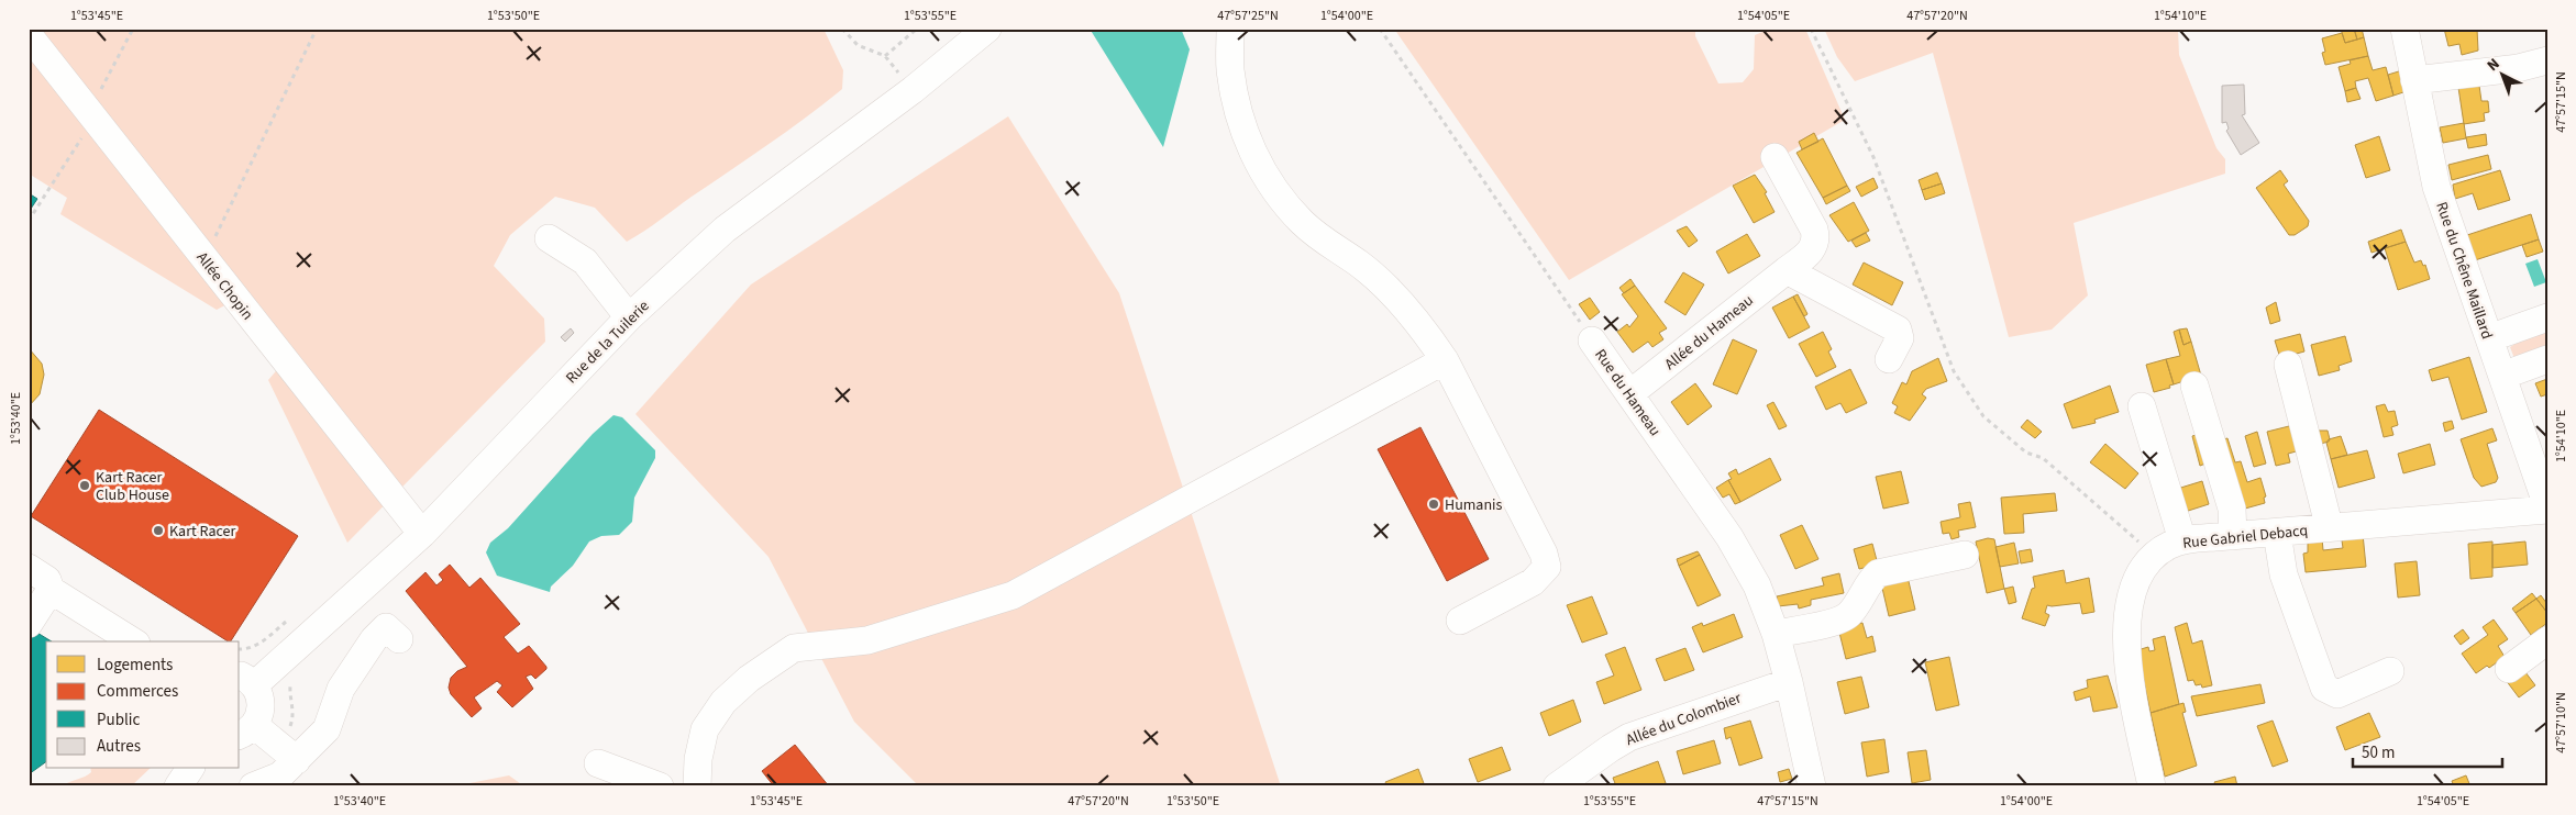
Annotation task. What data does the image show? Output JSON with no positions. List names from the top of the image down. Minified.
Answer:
{"streets":{"street":["Rue du Chêne Maillard","Allée Chopin","Allée du Hameau","Rue de la Tuilerie","Rue du Hameau","Rue Gabriel Debacq","Allée du Colombier"]},"crossings":[["Rue du Chêne Maillard","Rue Gabriel Debacq"],["Allée Chopin","Rue de la Tuilerie"],["Allée du Hameau","Rue du Hameau"],["Rue du Hameau","Allée du Colombier"]],"places":["Kart Racer Club House","Humanis","Kart Racer"],"legend":["Logements","Commerces","Public","Autres"],"scale_bar":"50 m","north":"top left","coordinates":["1°53'45\"E","1°53'50\"E","1°53'55\"E","47°57'25\"N","1°54'00\"E","1°54'05\"E","47°57'20\"N","1°54'10\"E","47°57'15\"N","1°53'40\"E","47°57'10\"N"]}
